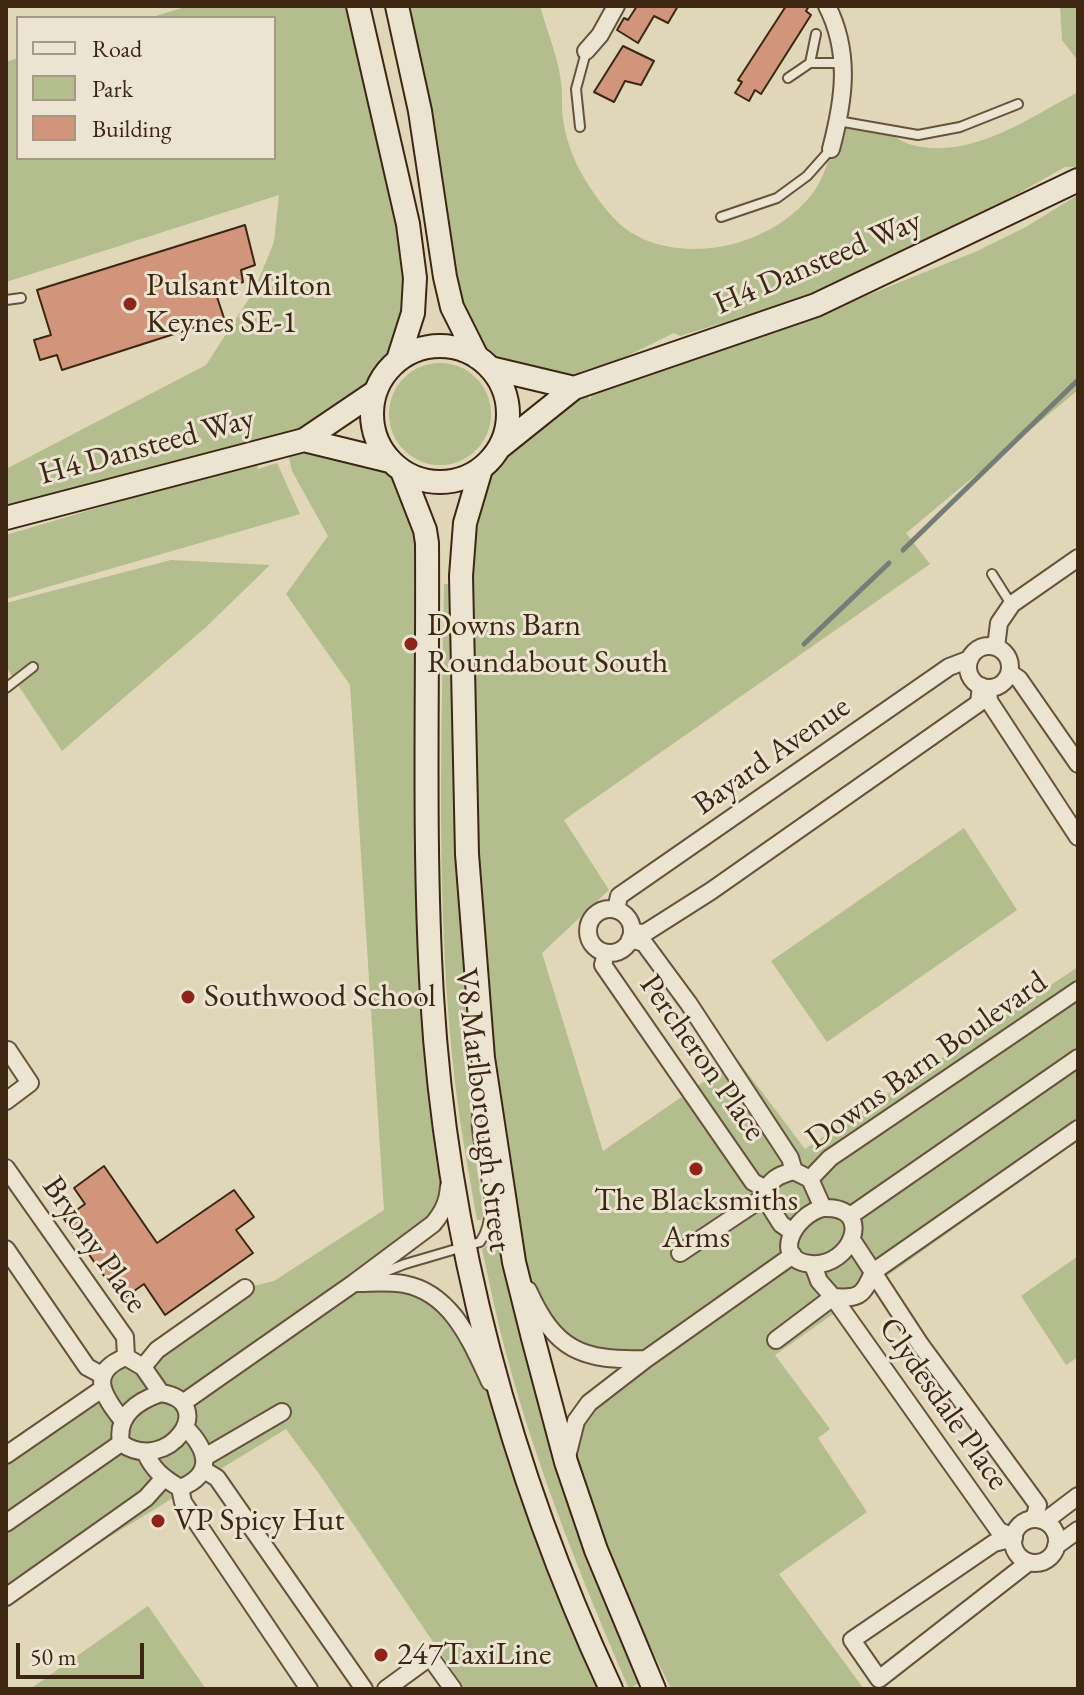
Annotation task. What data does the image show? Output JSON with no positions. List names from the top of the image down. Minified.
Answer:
{"streets":{"main road":["H4 Dansteed Way","V8 Marlborough Street"],"street":["Bayard Avenue","Percheron Place","Downs Barn Boulevard","Bryony Place","Clydesdale Place"]},"crossings":[["H4 Dansteed Way","V8 Marlborough Street"],["Bayard Avenue","Percheron Place"],["Percheron Place","Clydesdale Place"]],"places":["Pulsant Milton Keynes SE-1","Downs Barn Roundabout South","Southwood School","The Blacksmiths Arms","VP Spicy Hut","247TaxiLine"],"legend":["Road","Park","Building"],"scale_bar":"50 m"}
